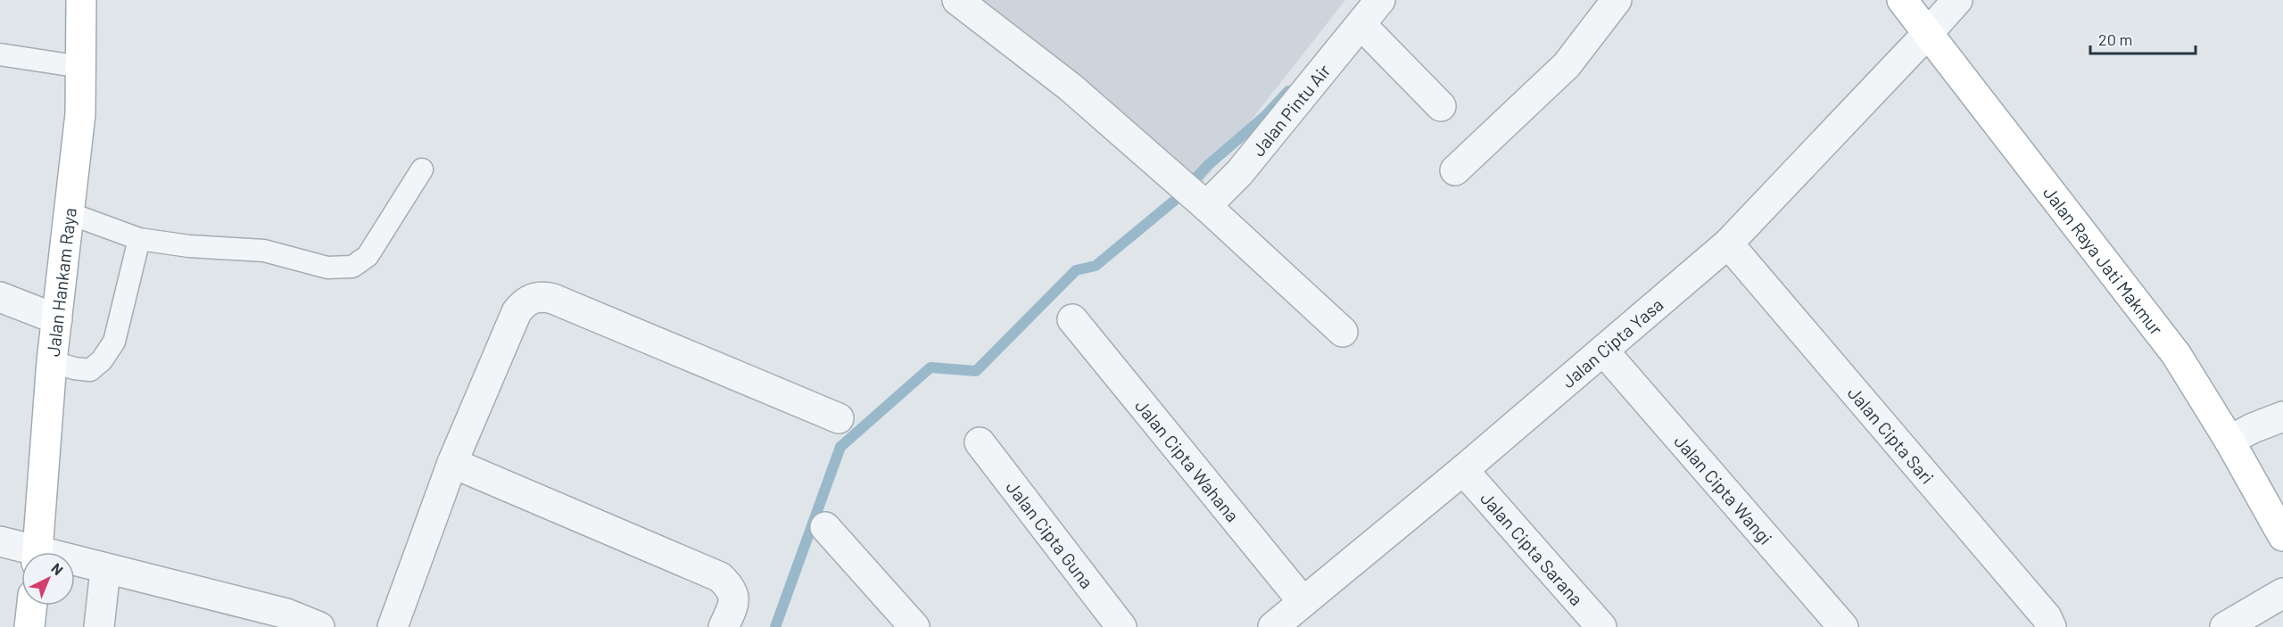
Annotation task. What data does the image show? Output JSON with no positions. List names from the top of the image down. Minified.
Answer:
{"streets":{"main road":["Jalan Raya Jati Makmur","Jalan Hankam Raya"],"street":["Jalan Pintu Air","Jalan Cipta Yasa","Jalan Cipta Sari","Jalan Cipta Wahana","Jalan Cipta Wangi","Jalan Cipta Guna","Jalan Cipta Sarana"]},"crossings":[["Jalan Raya Jati Makmur","Jalan Cipta Yasa"],["Jalan Cipta Yasa","Jalan Cipta Sari"],["Jalan Cipta Yasa","Jalan Cipta Wahana"],["Jalan Cipta Yasa","Jalan Cipta Wangi"],["Jalan Cipta Yasa","Jalan Cipta Sarana"]],"scale_bar":"20 m","north":"top right"}
